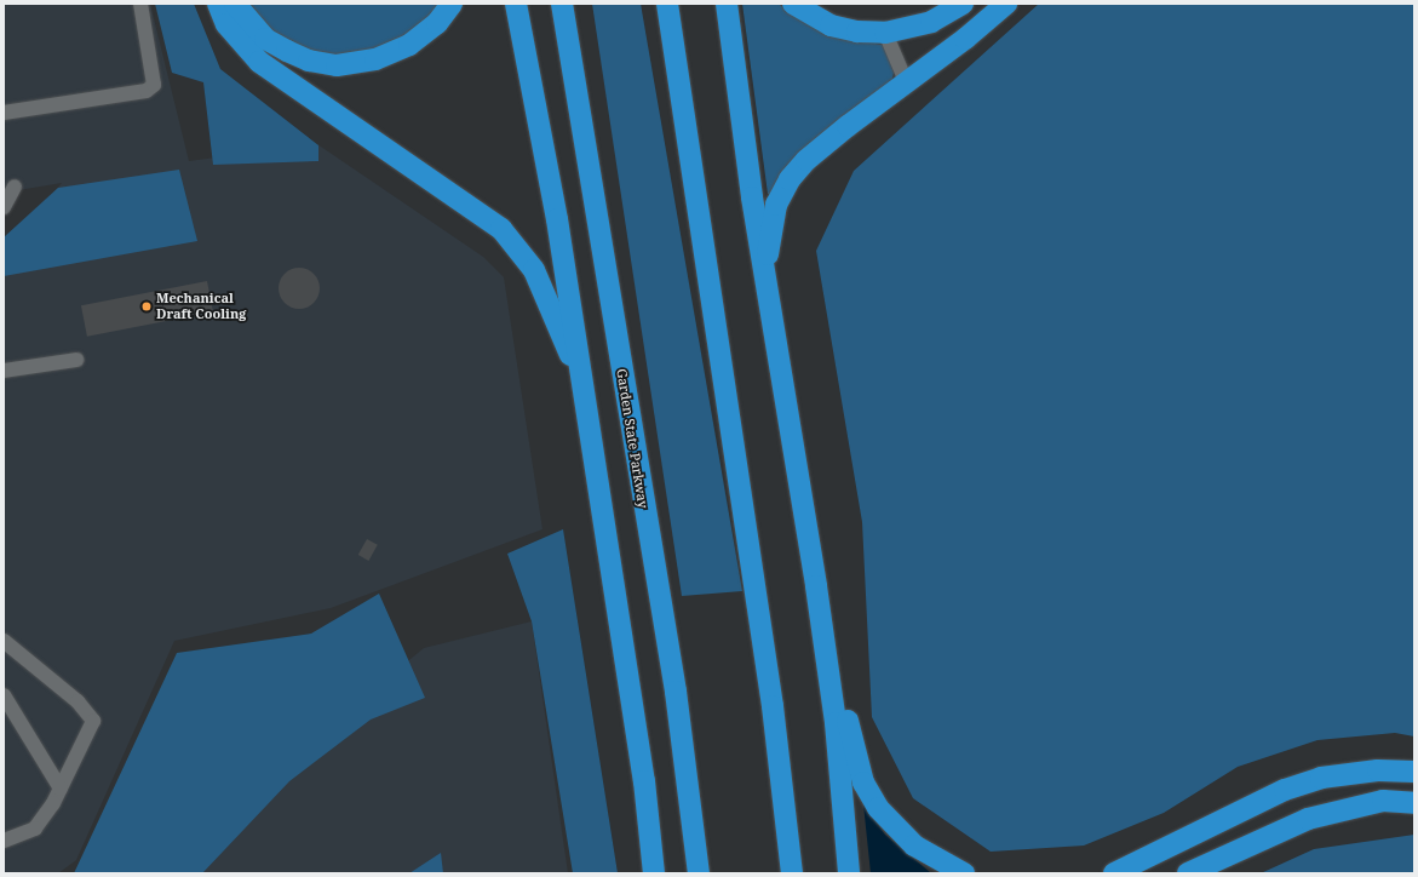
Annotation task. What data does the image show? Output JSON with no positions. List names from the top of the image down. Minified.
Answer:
{"streets":{"highway":["Garden State Parkway"]},"places":["Mechanical Draft Cooling"]}
